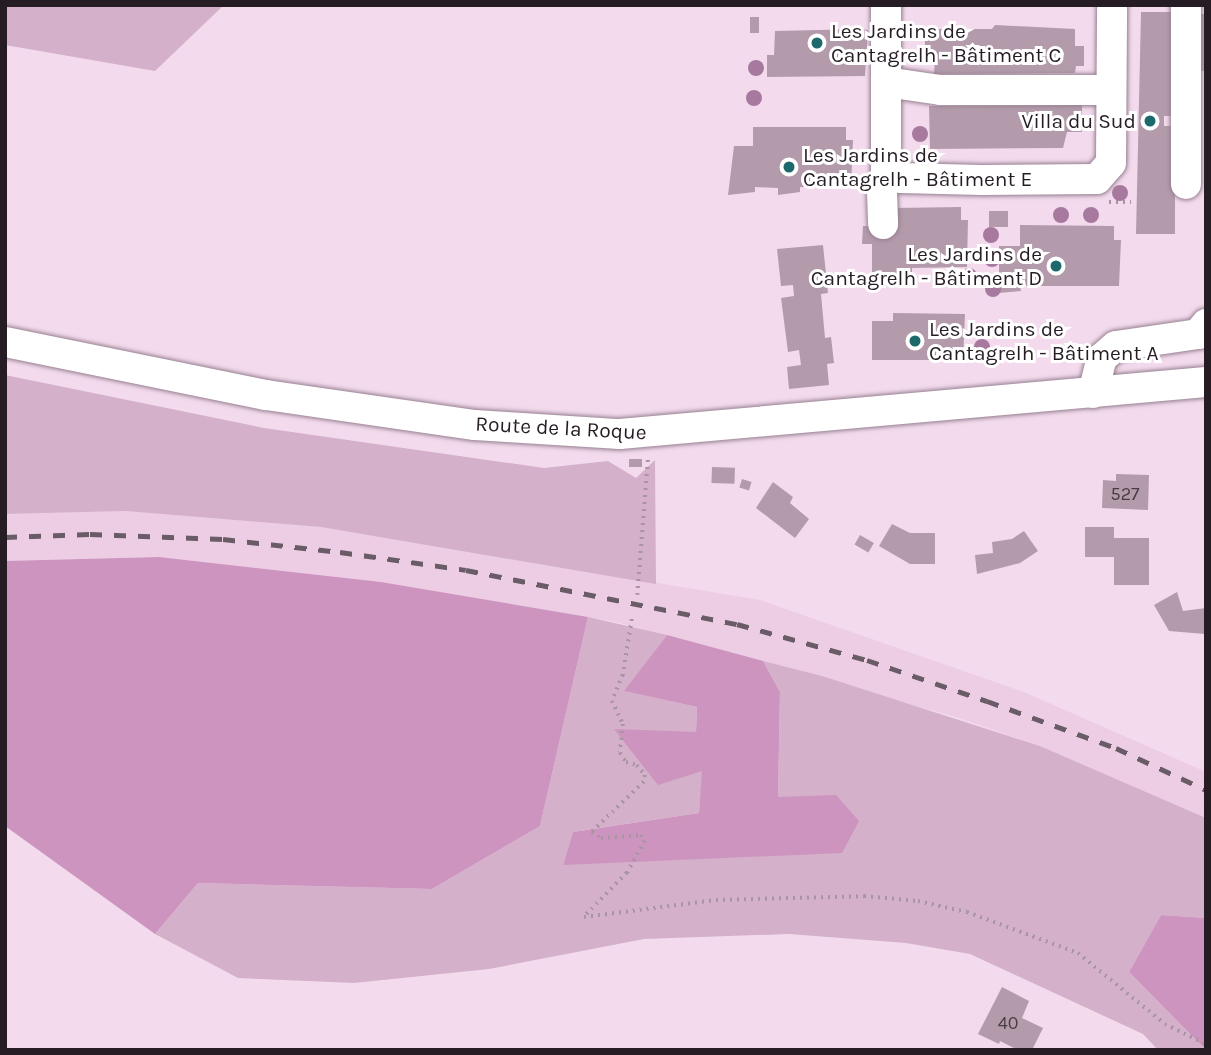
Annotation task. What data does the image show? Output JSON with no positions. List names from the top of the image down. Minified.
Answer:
{"streets":{"street":["Route de la Roque"]},"places":["Les Jardins de Cantagrelh - Bâtiment C","Villa du Sud","Les Jardins de Cantagrelh - Bâtiment E","Les Jardins de Cantagrelh - Bâtiment D","Les Jardins de Cantagrelh - Bâtiment A"],"house_numbers":["527","40"]}
